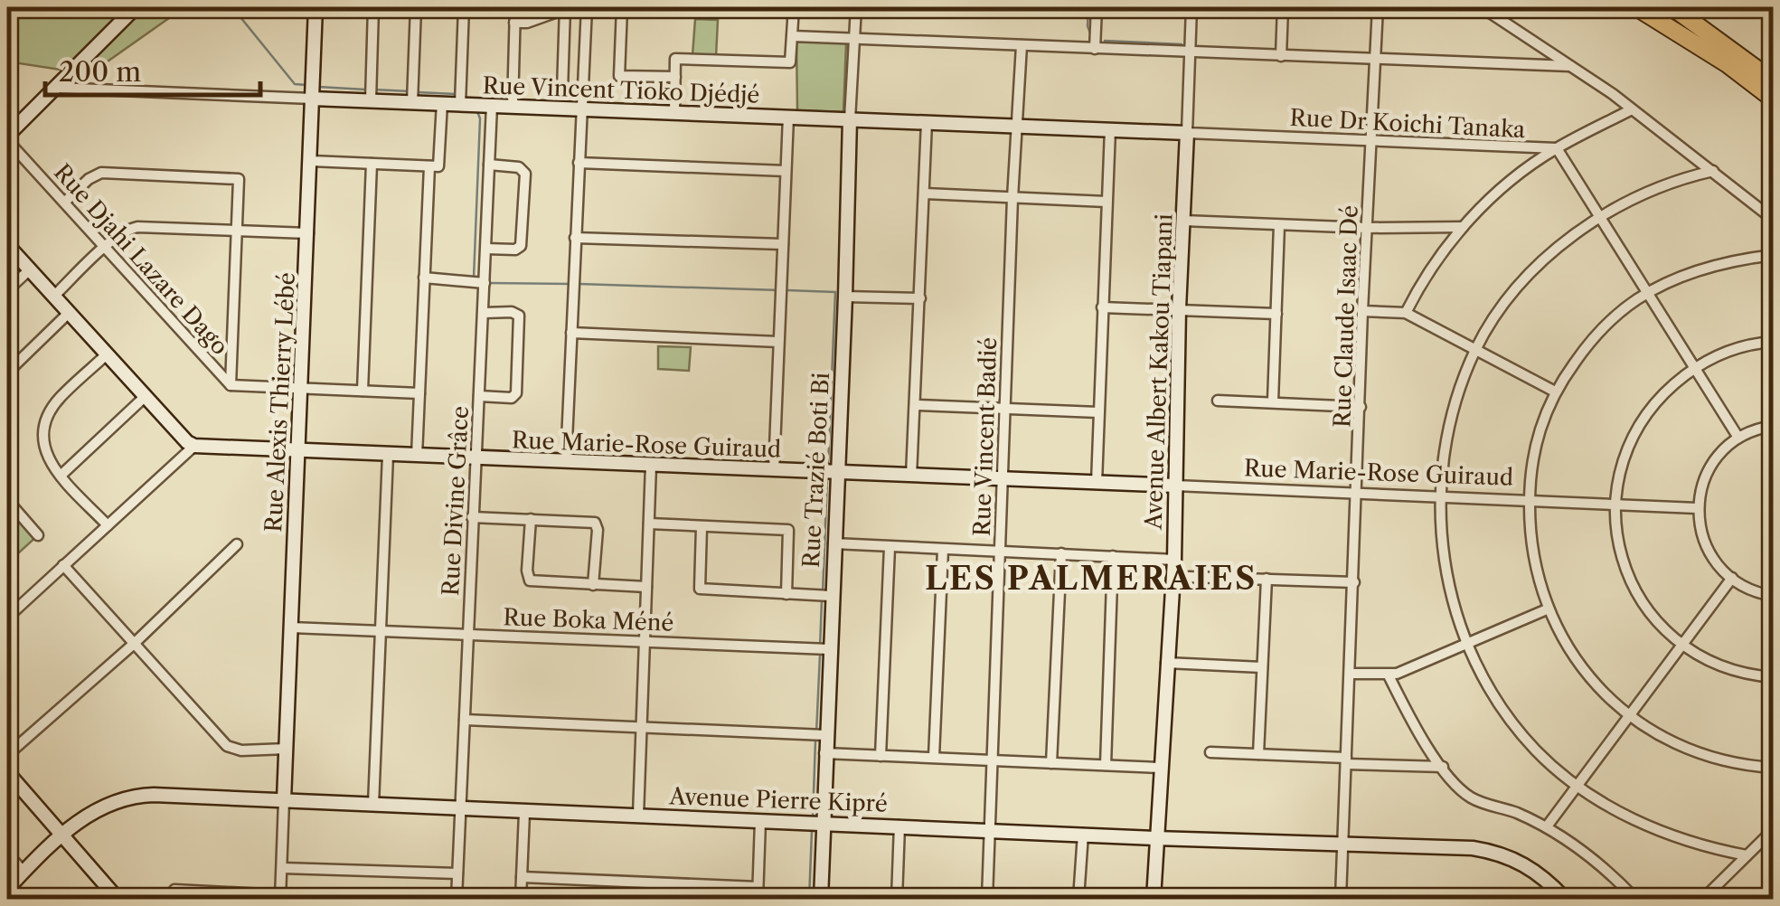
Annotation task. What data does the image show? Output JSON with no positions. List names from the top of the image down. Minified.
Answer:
{"streets":{"street":["Rue Vincent Tioko Djédjé","Rue Dr Koichi Tanaka","Rue Djahi Lazare Dago","Rue Claude Isaac Dé","Avenue Albert Kakou Tiapani","Rue Alexis Thierry Lébé","Rue Vincent Badié","Rue Marie-Rose Guiraud","Rue Trazié Boti Bi","Rue Divine Grâce","Rue Boka Méné","Avenue Pierre Kipré"]},"crossings":[["Rue Vincent Tioko Djédjé","Rue Dr Koichi Tanaka"],["Rue Vincent Tioko Djédjé","Avenue Albert Kakou Tiapani"],["Rue Vincent Tioko Djédjé","Rue Alexis Thierry Lébé"],["Rue Vincent Tioko Djédjé","Rue Vincent Badié"],["Rue Vincent Tioko Djédjé","Rue Trazié Boti Bi"],["Rue Vincent Tioko Djédjé","Rue Divine Grâce"],["Rue Dr Koichi Tanaka","Rue Claude Isaac Dé"],["Rue Dr Koichi Tanaka","Avenue Albert Kakou Tiapani"],["Rue Djahi Lazare Dago","Rue Alexis Thierry Lébé"],["Rue Claude Isaac Dé","Rue Marie-Rose Guiraud"],["Rue Claude Isaac Dé","Avenue Pierre Kipré"],["Avenue Albert Kakou Tiapani","Rue Marie-Rose Guiraud"],["Avenue Albert Kakou Tiapani","Avenue Pierre Kipré"],["Rue Alexis Thierry Lébé","Rue Marie-Rose Guiraud"],["Rue Alexis Thierry Lébé","Rue Boka Méné"],["Rue Alexis Thierry Lébé","Avenue Pierre Kipré"],["Rue Vincent Badié","Rue Marie-Rose Guiraud"],["Rue Vincent Badié","Avenue Pierre Kipré"],["Rue Marie-Rose Guiraud","Rue Trazié Boti Bi"],["Rue Marie-Rose Guiraud","Rue Divine Grâce"],["Rue Trazié Boti Bi","Rue Boka Méné"],["Rue Trazié Boti Bi","Avenue Pierre Kipré"],["Rue Divine Grâce","Rue Boka Méné"],["Rue Divine Grâce","Avenue Pierre Kipré"]],"districts":["LES PALMERAIES"],"scale_bar":"200 m"}
